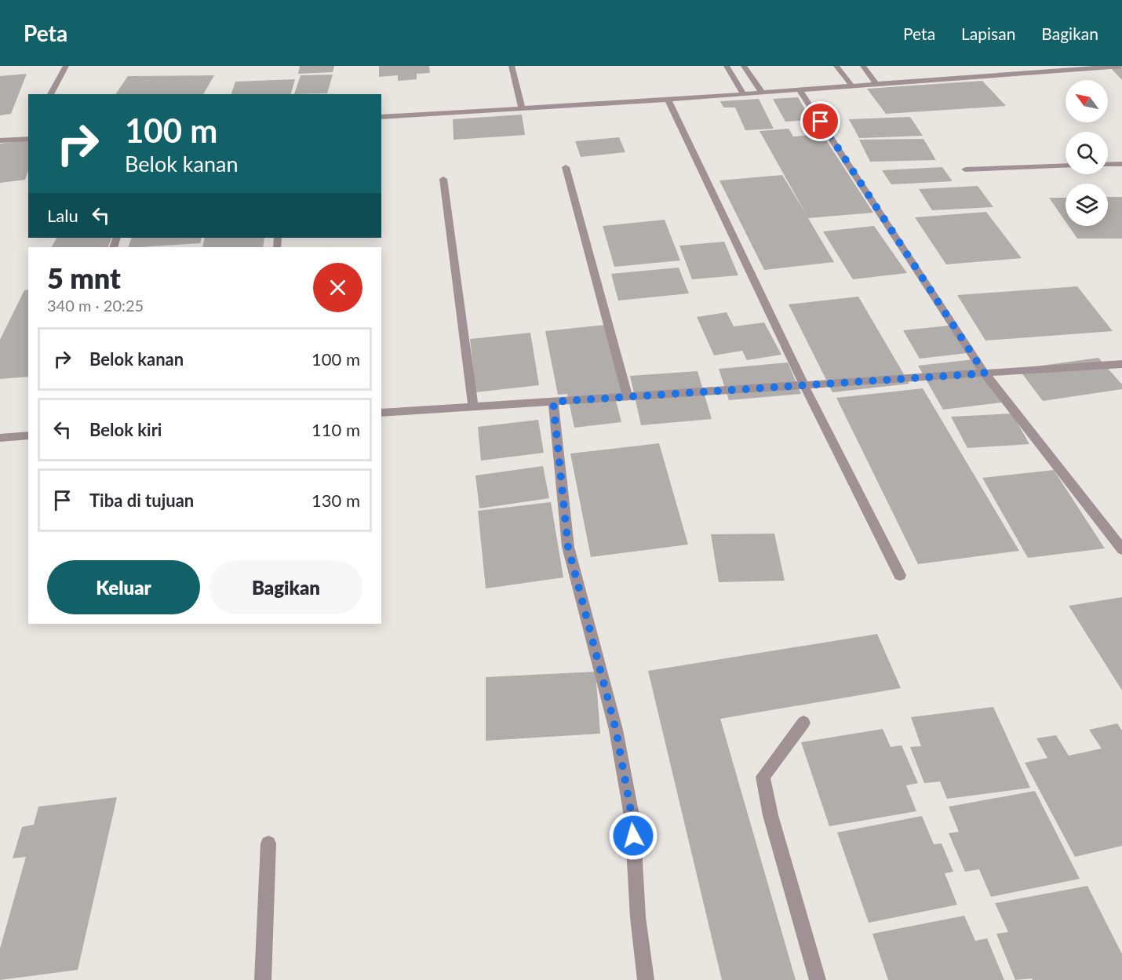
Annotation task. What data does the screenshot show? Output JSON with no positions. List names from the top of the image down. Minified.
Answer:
{"north":"top left","page":{"header":"Peta","nav":["Peta","Lapisan","Bagikan"],"turn":["100 m","Belok kanan"],"then":"Lalu","heading":["5 mnt","340 m · 20:25"],"list":[{"name":"Belok kanan","value":"100 m"},{"name":"Belok kiri","value":"110 m"},{"name":"Tiba di tujuan","value":"130 m"}],"buttons":["Keluar","Bagikan"]}}
